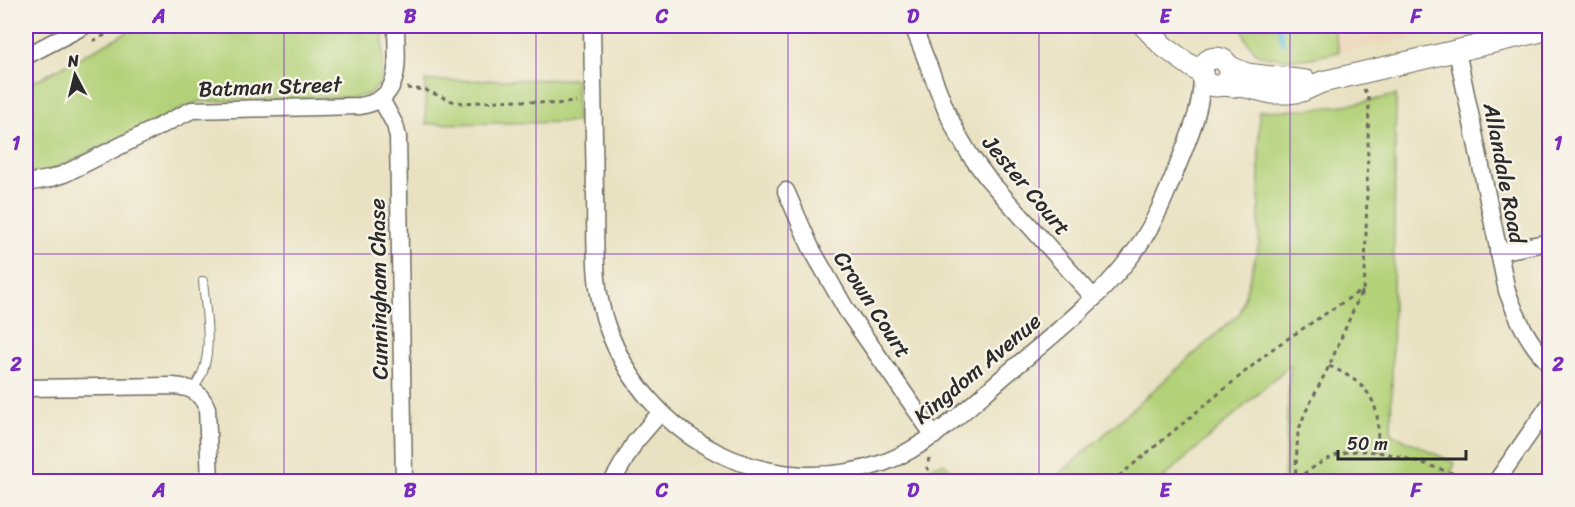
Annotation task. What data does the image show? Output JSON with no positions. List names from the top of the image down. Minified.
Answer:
{"streets":{"street":["Batman Street","Allandale Road","Jester Court","Cunningham Chase","Crown Court","Kingdom Avenue"]},"crossings":[["Batman Street","Cunningham Chase"],["Jester Court","Kingdom Avenue"],["Crown Court","Kingdom Avenue"]],"scale_bar":"50 m","north":"top","grid":{"columns":["A","B","C","D","E","F"],"rows":["1","2"]}}
